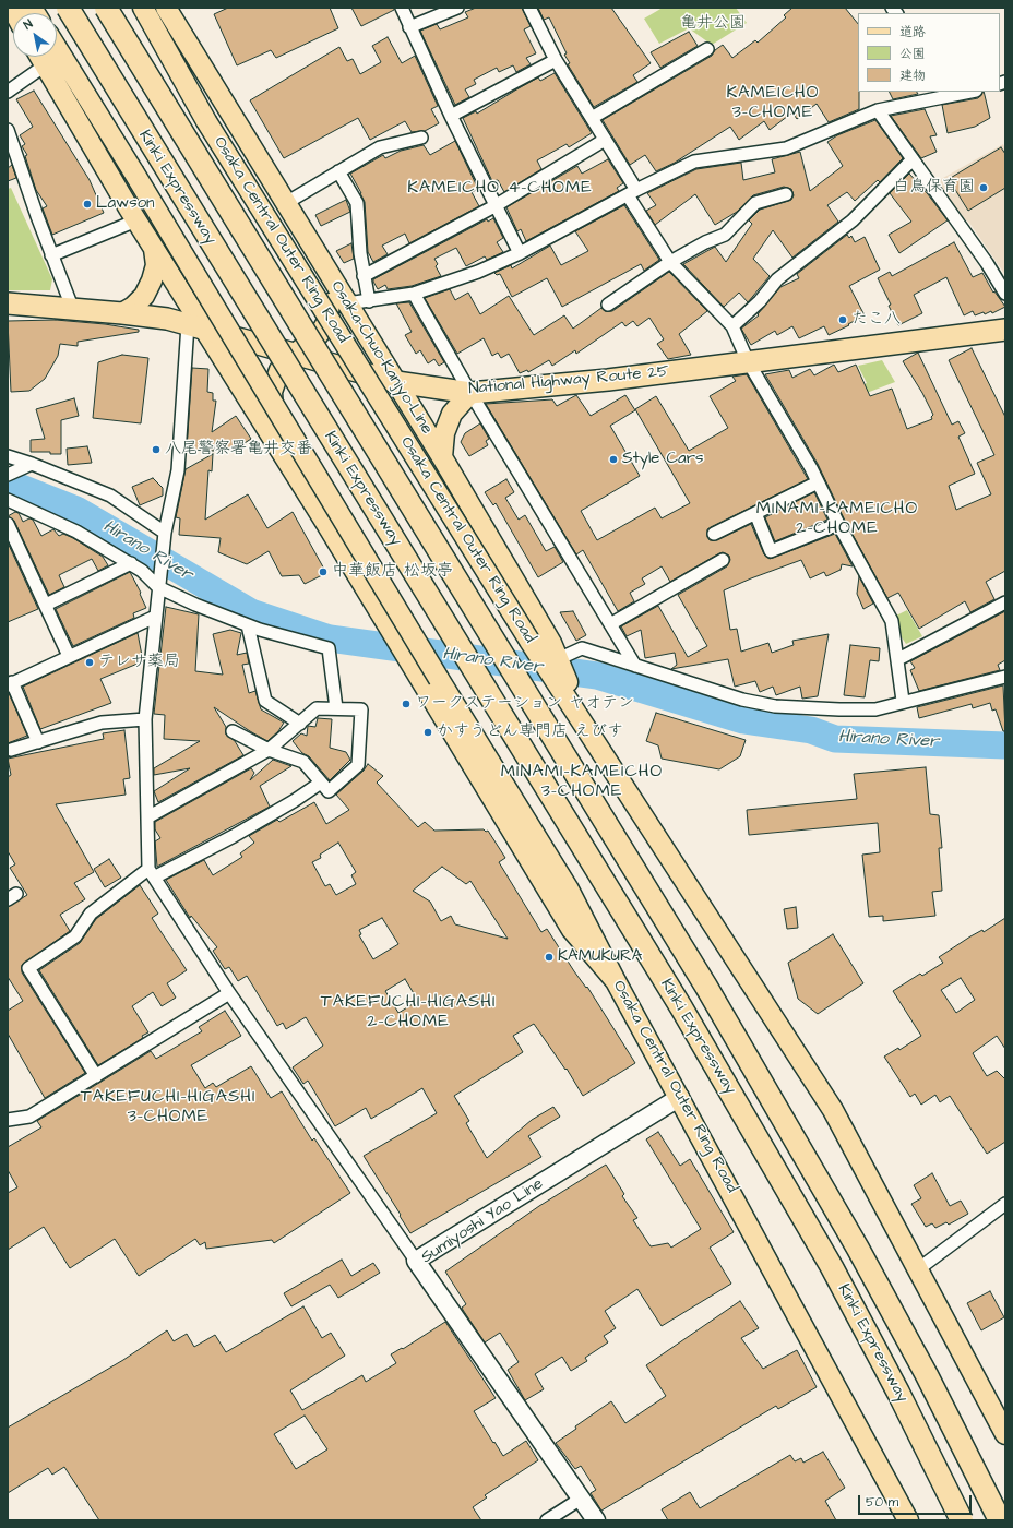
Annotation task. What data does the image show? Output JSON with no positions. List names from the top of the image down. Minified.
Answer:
{"streets":{"highway":["Kinki Expressway","National Highway Route 25"],"main road":["Osaka Central Outer Ring Road","Osaka-Chuo-Kanjyo-Line","Sumiyoshi Yao Line"]},"crossings":[["Osaka Central Outer Ring Road","Osaka-Chuo-Kanjyo-Line"],["Osaka Central Outer Ring Road","Sumiyoshi Yao Line"],["Osaka-Chuo-Kanjyo-Line","National Highway Route 25"]],"districts":["KAMEICHO 3-CHOME","KAMEICHO 4-CHOME","MINAMI-KAMEICHO 2-CHOME","MINAMI-KAMEICHO 3-CHOME","TAKEFUCHI-HIGASHI 2-CHOME","TAKEFUCHI-HIGASHI 3-CHOME"],"water":["Hirano River"],"parks":["亀井公園"],"places":["白鳥保育園","Lawson","たこ八","八尾警察署亀井交番","Style Cars","中華飯店 松坂亭","テレサ薬局","ワークステーション ヤオテン","かすうどん専門店 えびす","KAMUKURA"],"legend":["道路","公園","建物"],"scale_bar":"50 m","north":"top left"}
